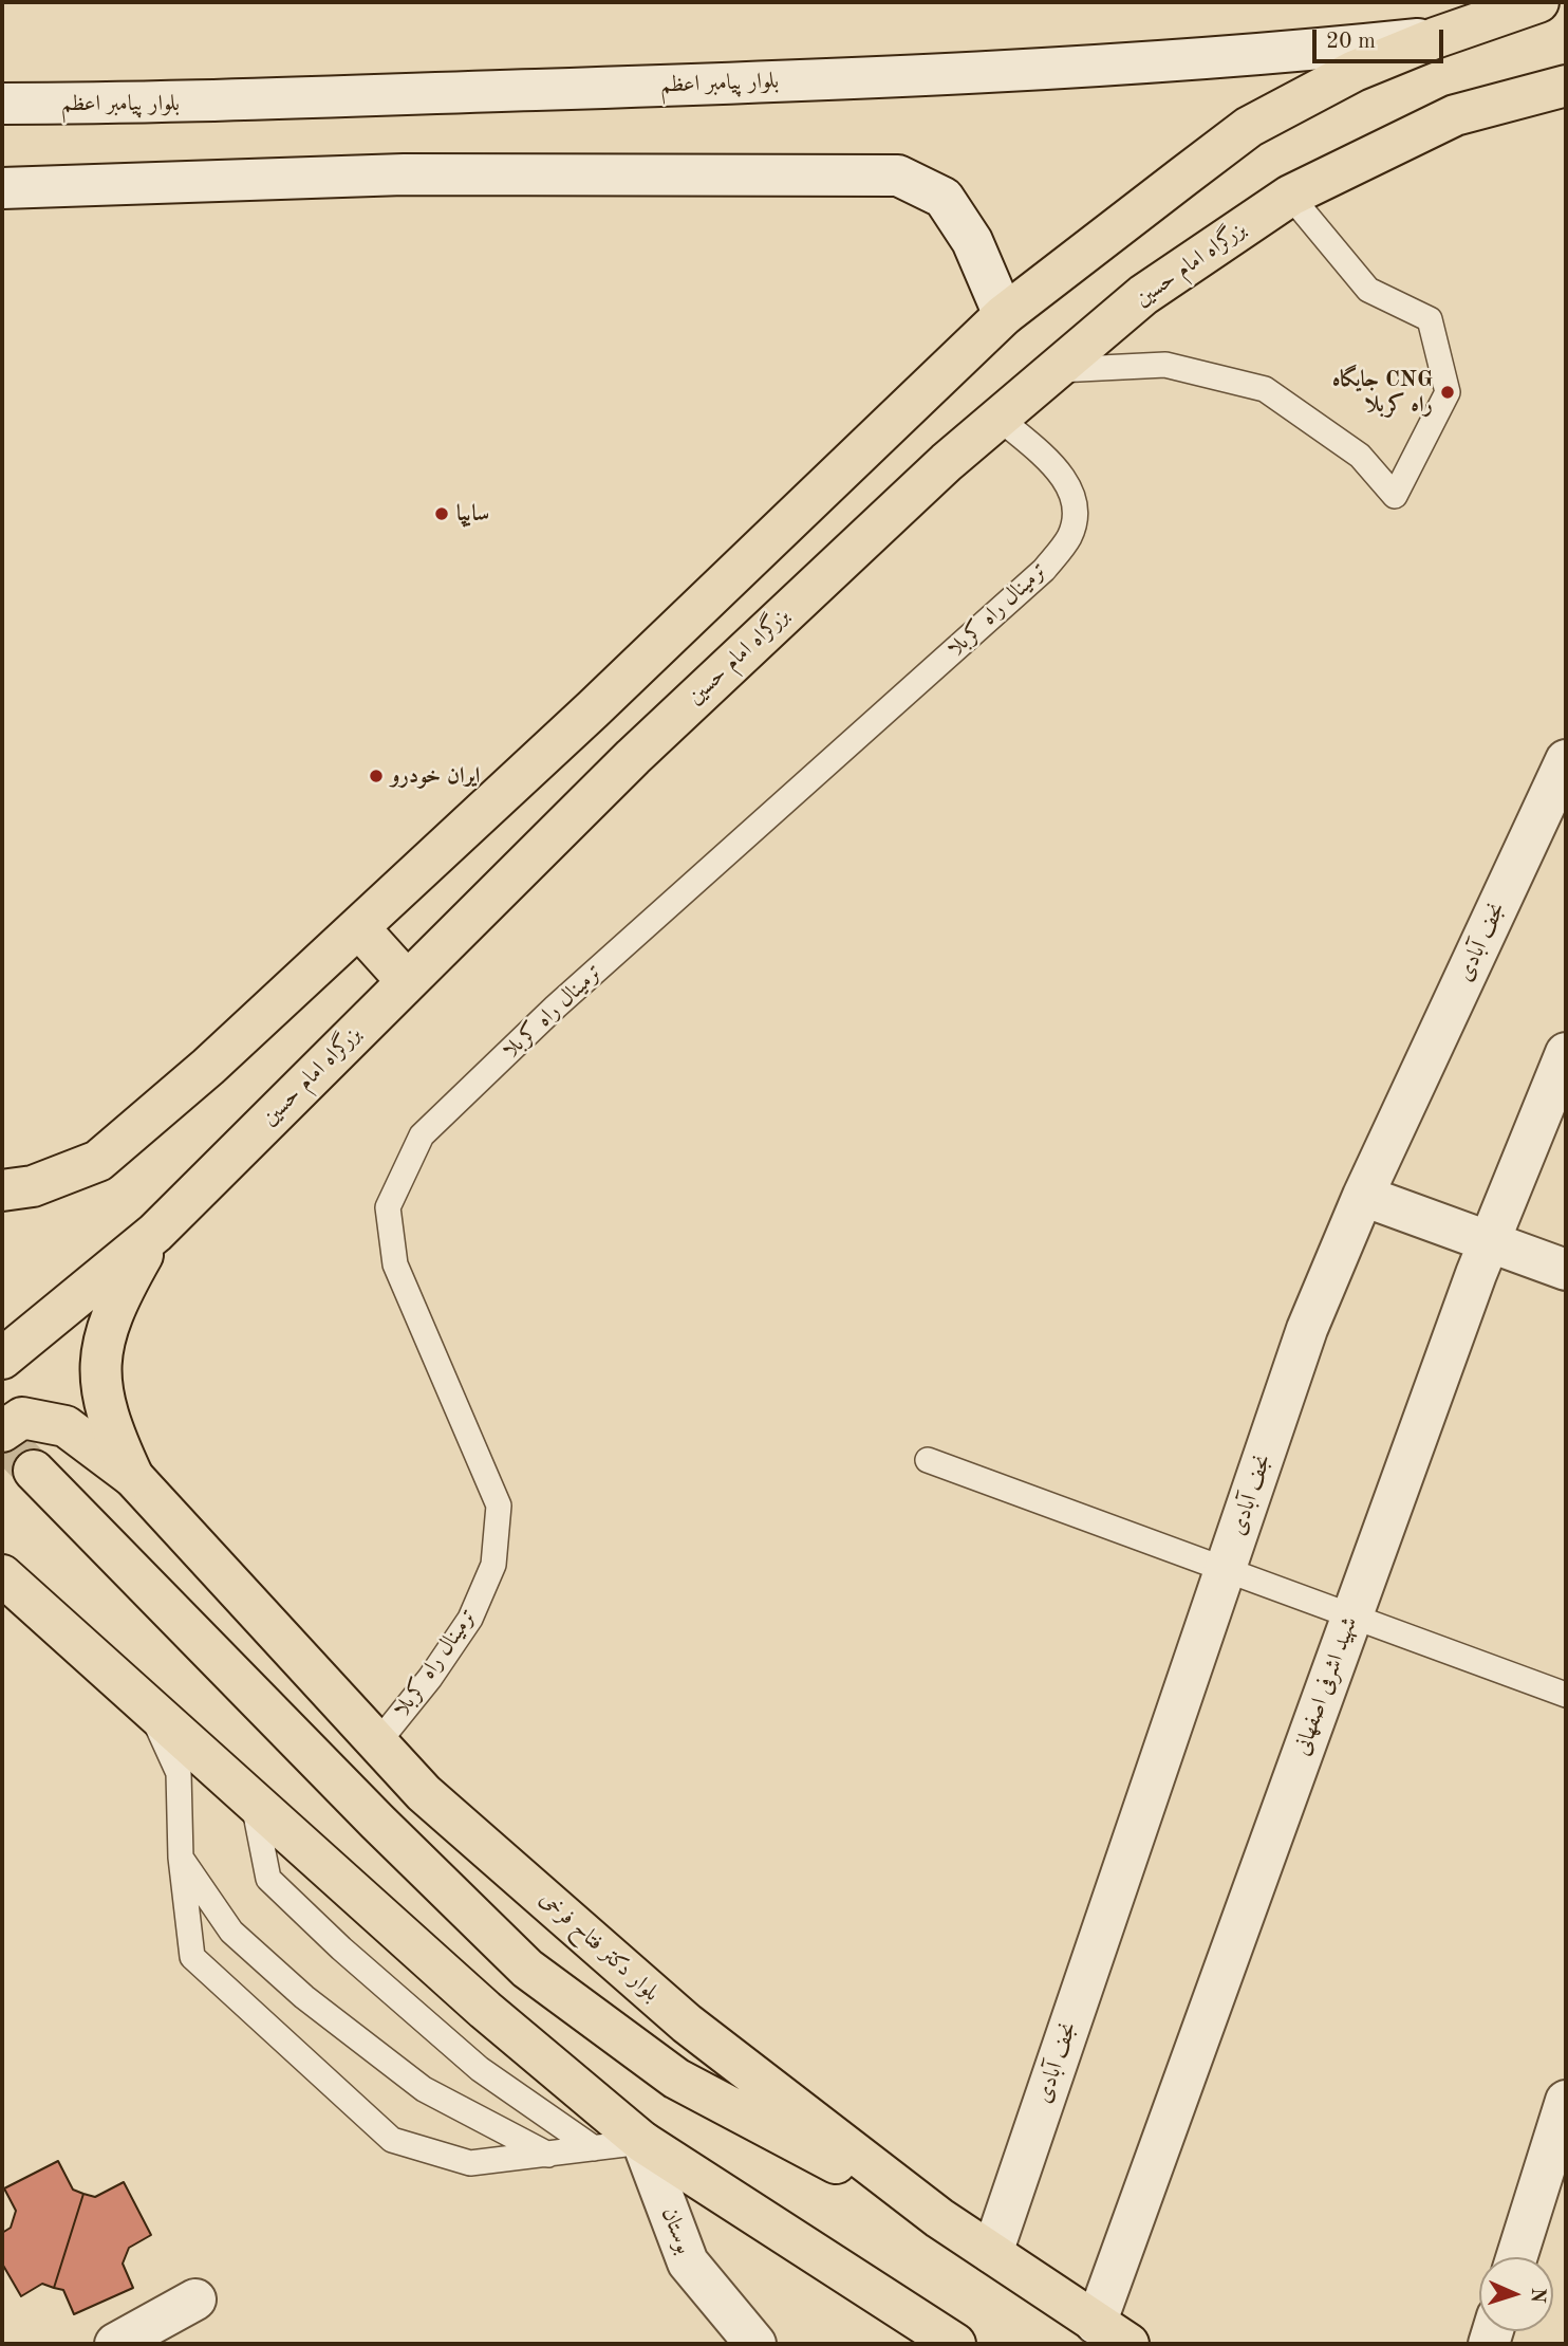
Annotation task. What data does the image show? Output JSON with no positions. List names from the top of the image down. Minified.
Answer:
{"streets":{"main road":["بزرگراه امام حسین","بلوار دکتر فتاح فرخی"],"street":["بلوار پیامبر اعظم","نجف آبادی","شهید اشرفی اصفهانی","بوستان"],"lane":["ترمینال راه کربلا"]},"crossings":[["بزرگراه امام حسین","ترمینال راه کربلا"],["ترمینال راه کربلا","بلوار دکتر فتاح فرخی"],["نجف آبادی","بلوار دکتر فتاح فرخی"],["شهید اشرفی اصفهانی","بلوار دکتر فتاح فرخی"]],"places":["جایگاه CNG راه کربلا","سایپا","ایران خودرو"],"scale_bar":"20 m","north":"right"}
